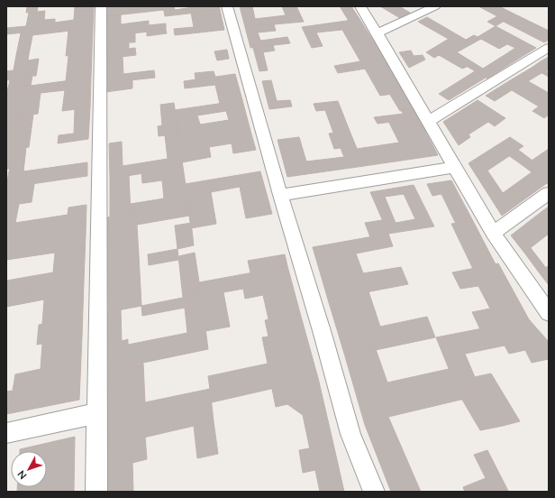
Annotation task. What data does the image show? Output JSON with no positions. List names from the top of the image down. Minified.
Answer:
{"north":"bottom left"}
